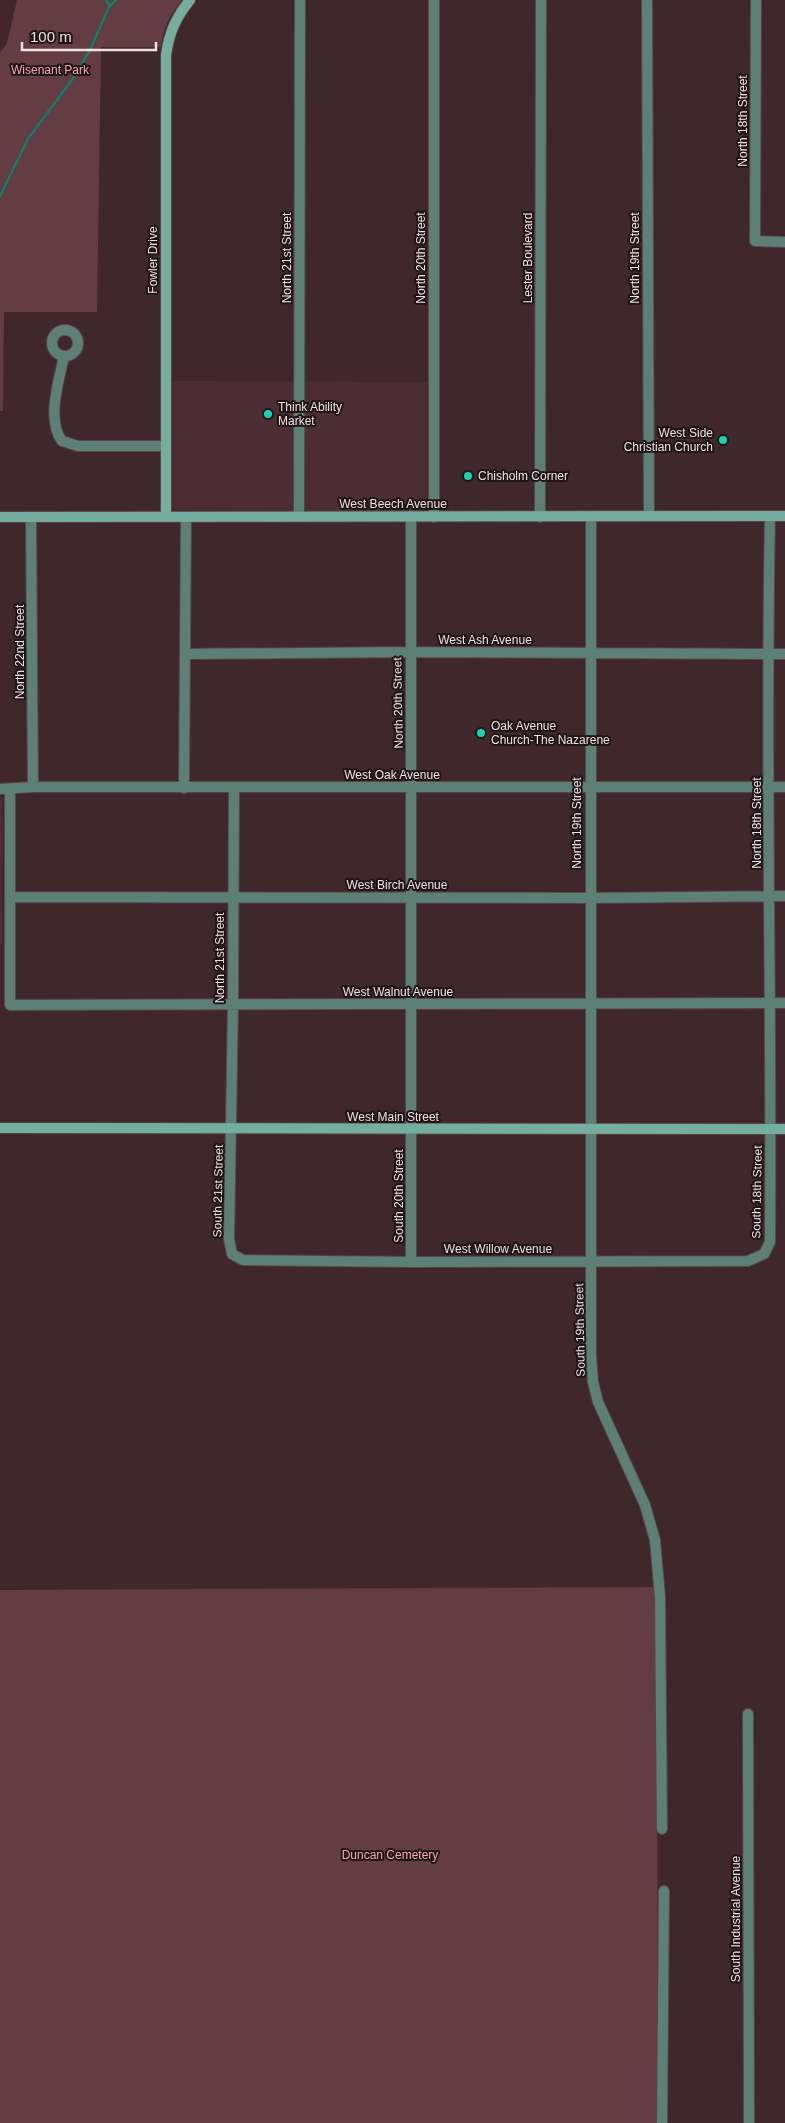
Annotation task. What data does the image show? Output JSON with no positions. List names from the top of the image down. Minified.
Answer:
{"streets":{"street":["North 18th Street","North 21st Street","North 20th Street","Lester Boulevard","North 19th Street","Fowler Drive","West Beech Avenue","West Ash Avenue","North 22nd Street","West Oak Avenue","West Birch Avenue","West Walnut Avenue","West Main Street","South 21st Street","South 18th Street","South 20th Street","West Willow Avenue","South 19th Street","South Industrial Avenue"]},"crossings":[["North 18th Street","West Beech Avenue"],["North 18th Street","West Ash Avenue"],["North 18th Street","West Oak Avenue"],["North 18th Street","West Birch Avenue"],["North 18th Street","West Walnut Avenue"],["North 18th Street","West Main Street"],["North 18th Street","South 18th Street"],["North 21st Street","West Beech Avenue"],["North 21st Street","West Oak Avenue"],["North 21st Street","West Birch Avenue"],["North 21st Street","West Walnut Avenue"],["North 21st Street","West Main Street"],["North 21st Street","South 21st Street"],["North 20th Street","West Beech Avenue"],["North 20th Street","West Ash Avenue"],["North 20th Street","West Oak Avenue"],["North 20th Street","West Birch Avenue"],["North 20th Street","West Walnut Avenue"],["North 20th Street","West Main Street"],["North 20th Street","South 20th Street"],["Lester Boulevard","West Beech Avenue"],["North 19th Street","West Beech Avenue"],["North 19th Street","West Ash Avenue"],["North 19th Street","West Oak Avenue"],["North 19th Street","West Birch Avenue"],["North 19th Street","West Walnut Avenue"],["North 19th Street","West Main Street"],["North 19th Street","South 19th Street"],["Fowler Drive","West Beech Avenue"],["West Beech Avenue","North 22nd Street"],["North 22nd Street","West Oak Avenue"],["West Birch Avenue","West Walnut Avenue"],["West Main Street","South 21st Street"],["West Main Street","South 18th Street"],["West Main Street","South 20th Street"],["West Main Street","South 19th Street"],["South 21st Street","West Willow Avenue"],["South 18th Street","West Willow Avenue"],["South 20th Street","West Willow Avenue"],["West Willow Avenue","South 19th Street"]],"parks":["Wisenant Park","Duncan Cemetery"],"places":["Think Ability Market","West Side Christian Church","Chisholm Corner","Oak Avenue Church-The Nazarene"],"scale_bar":"100 m"}
